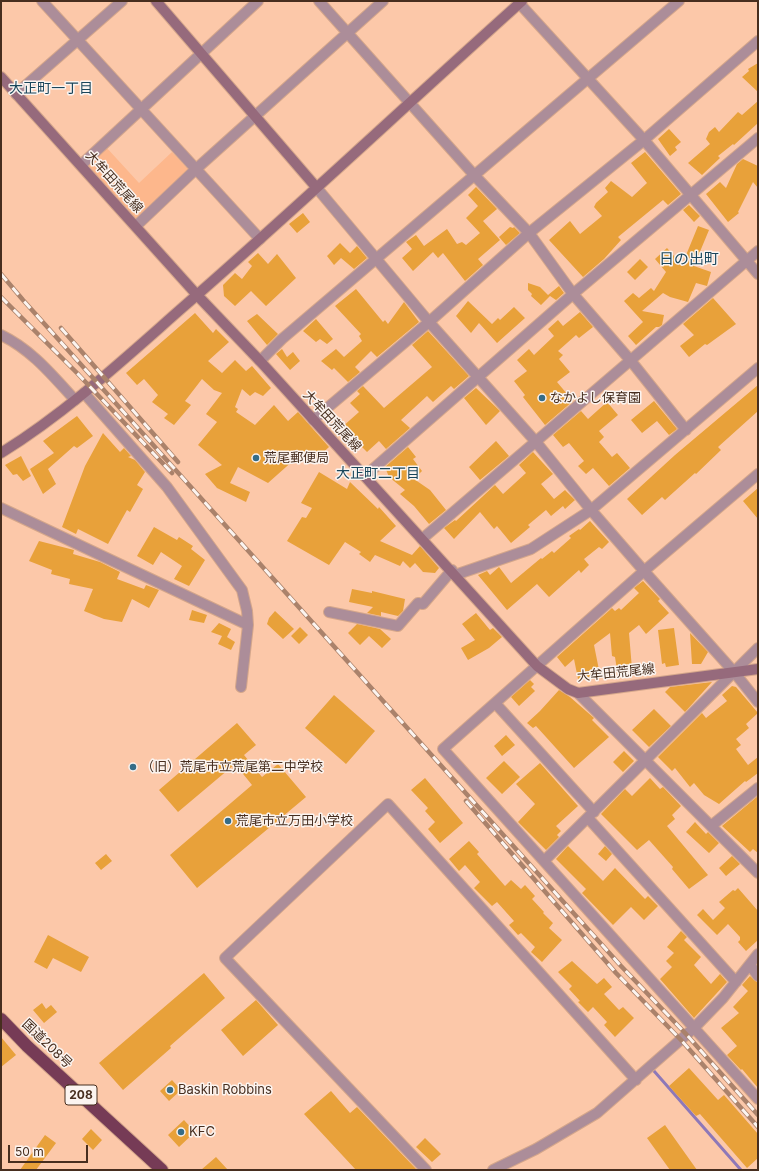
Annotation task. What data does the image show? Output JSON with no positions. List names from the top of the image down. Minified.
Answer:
{"streets":{"highway":["国道208号","208"],"main road":["大牟田荒尾線"]},"districts":["大正町一丁目","日の出町","大正町二丁目"],"places":["なかよし保育園","荒尾郵便局","（旧）荒尾市立荒尾第二中学校","荒尾市立万田小学校","Baskin Robbins","KFC"],"scale_bar":"50 m"}
